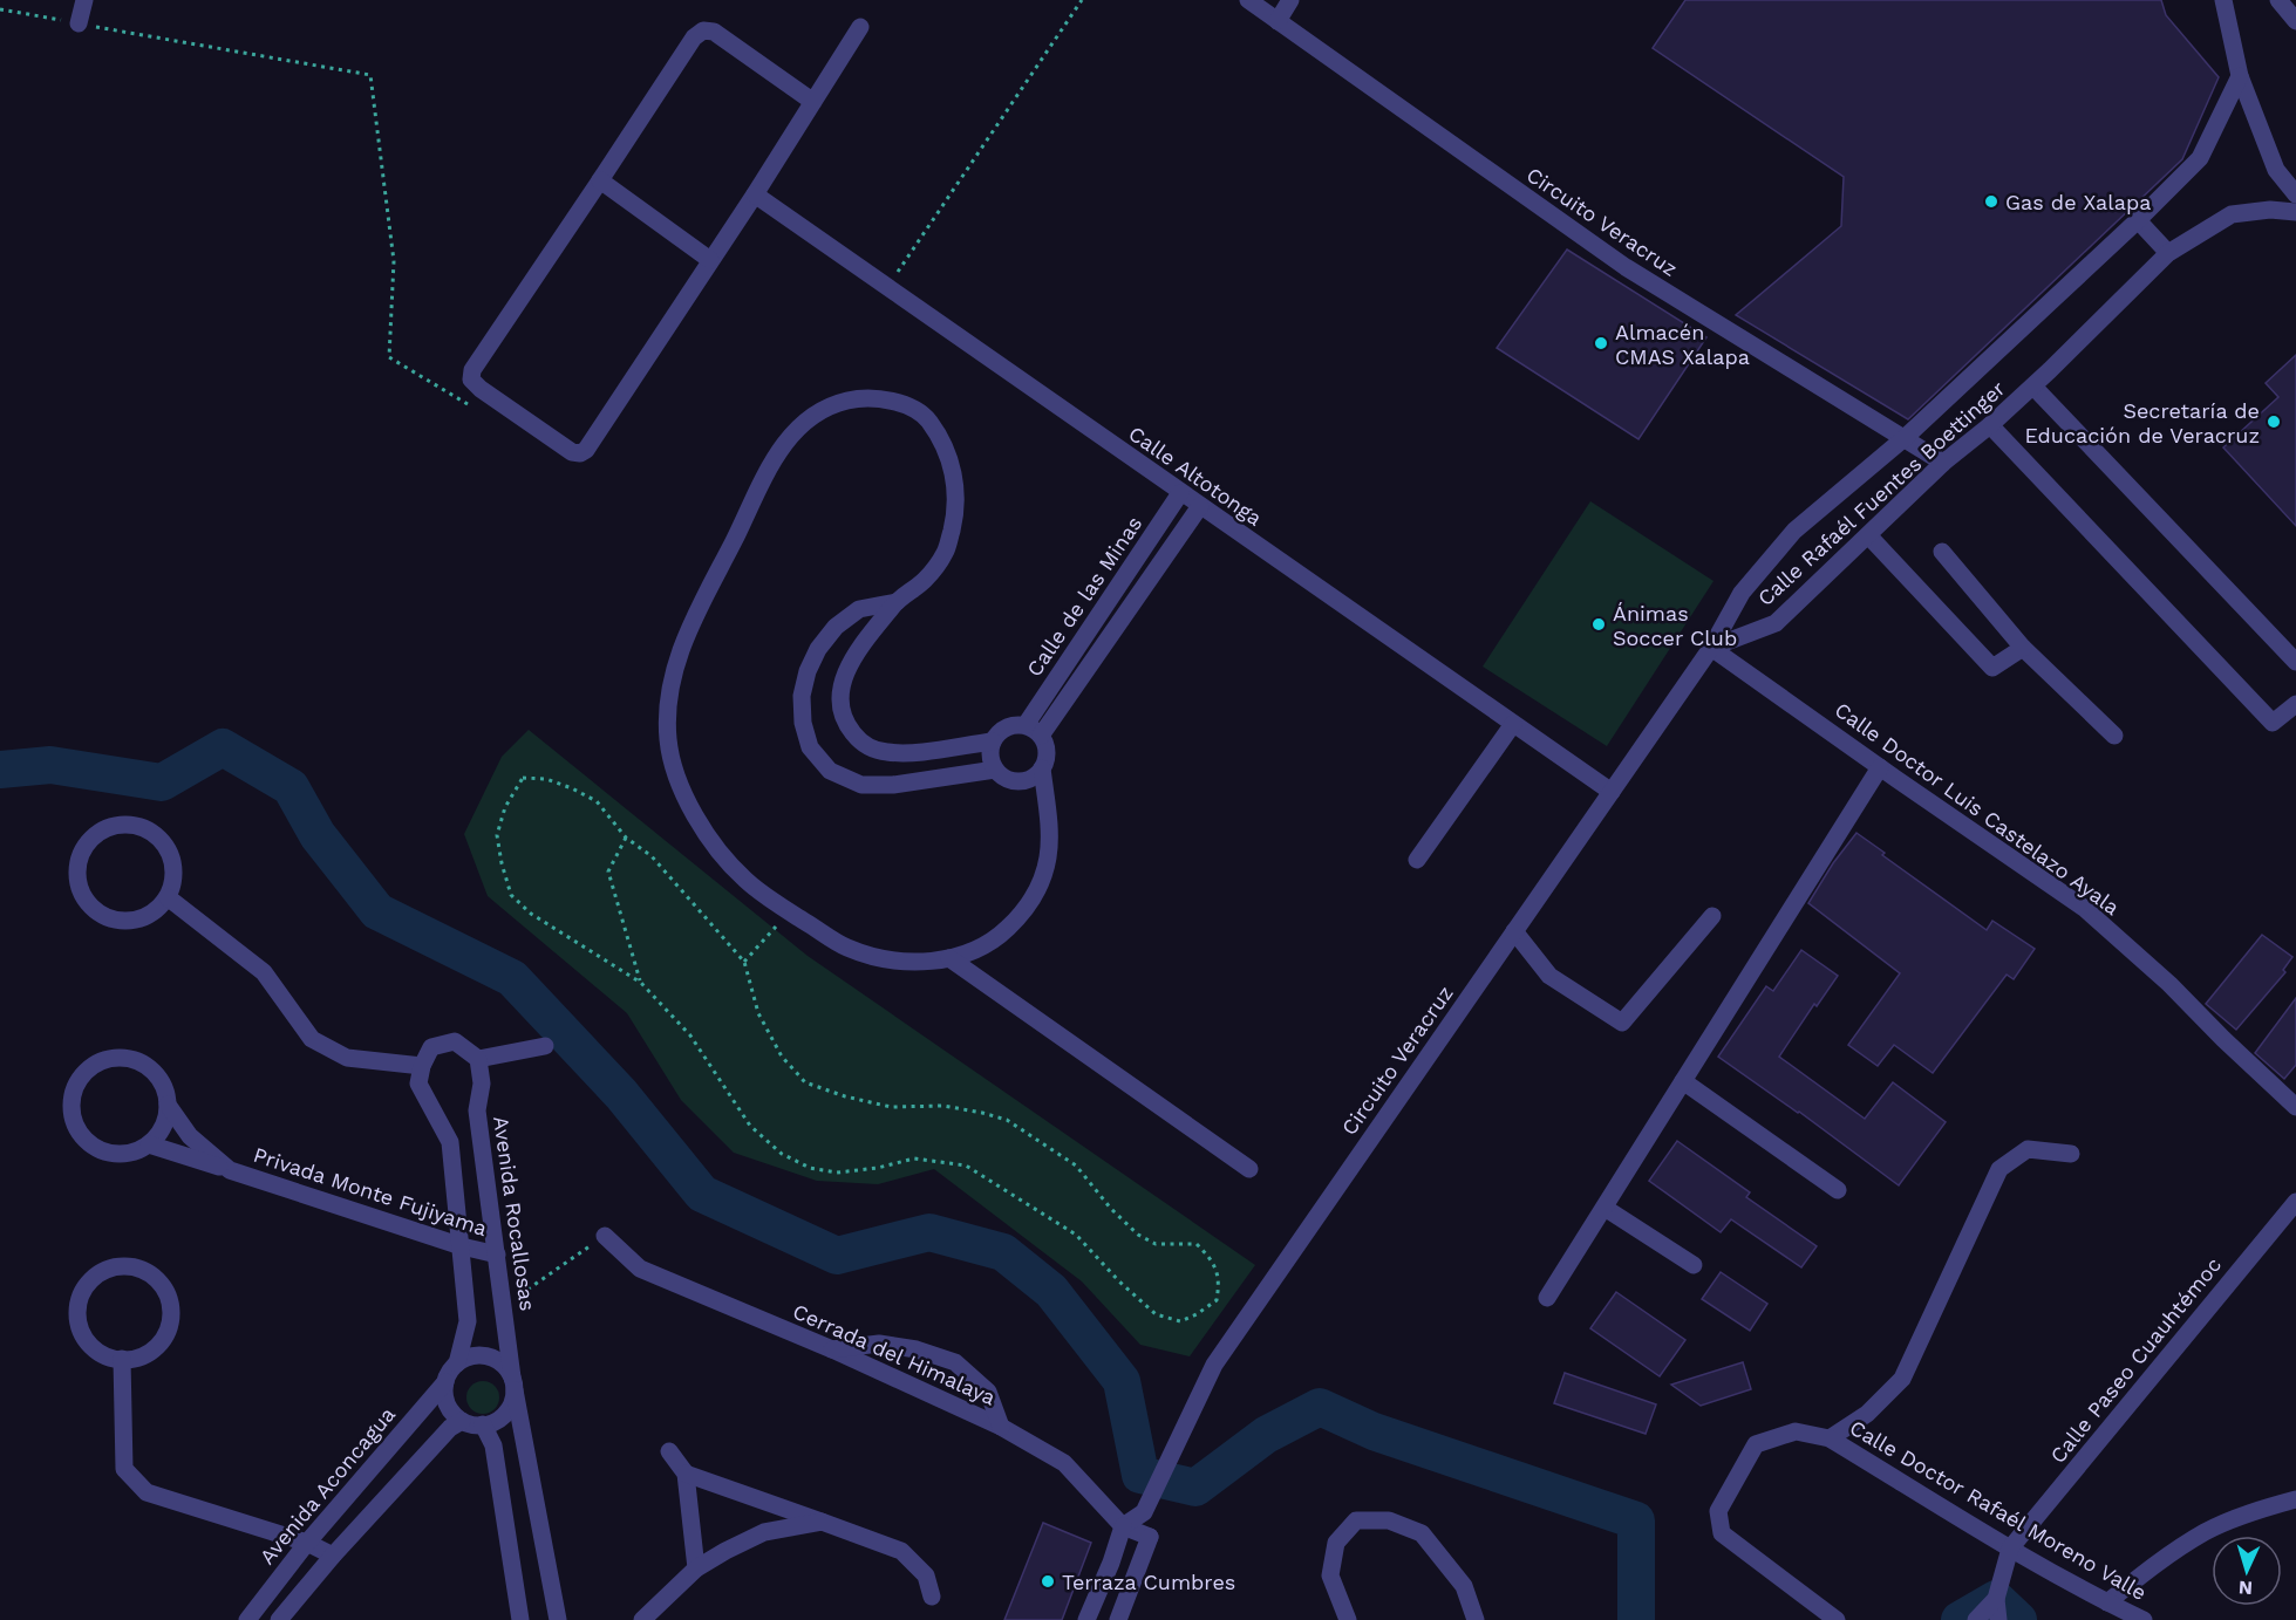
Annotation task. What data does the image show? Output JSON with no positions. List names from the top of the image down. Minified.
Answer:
{"streets":{"street":["Circuito Veracruz","Calle Altotonga","Calle Rafaél Fuentes Boettinger","Calle de las Minas","Calle Doctor Luis Castelazo Ayala","Privada Monte Fujiyama","Avenida Rocallosas","Cerrada del Himalaya","Calle Paseo Cuauhtémoc","Avenida Aconcagua","Calle Doctor Rafaél Moreno Valle"]},"crossings":[["Circuito Veracruz","Calle Altotonga"],["Circuito Veracruz","Calle Rafaél Fuentes Boettinger"],["Circuito Veracruz","Calle Doctor Luis Castelazo Ayala"],["Calle Altotonga","Calle de las Minas"],["Calle Rafaél Fuentes Boettinger","Calle Doctor Luis Castelazo Ayala"],["Privada Monte Fujiyama","Avenida Rocallosas"],["Avenida Rocallosas","Avenida Aconcagua"],["Calle Paseo Cuauhtémoc","Calle Doctor Rafaél Moreno Valle"]],"places":["Gas de Xalapa","Almacén CMAS Xalapa","Secretaría de Educación de Veracruz","Ánimas Soccer Club","Terraza Cumbres"],"north":"bottom"}
